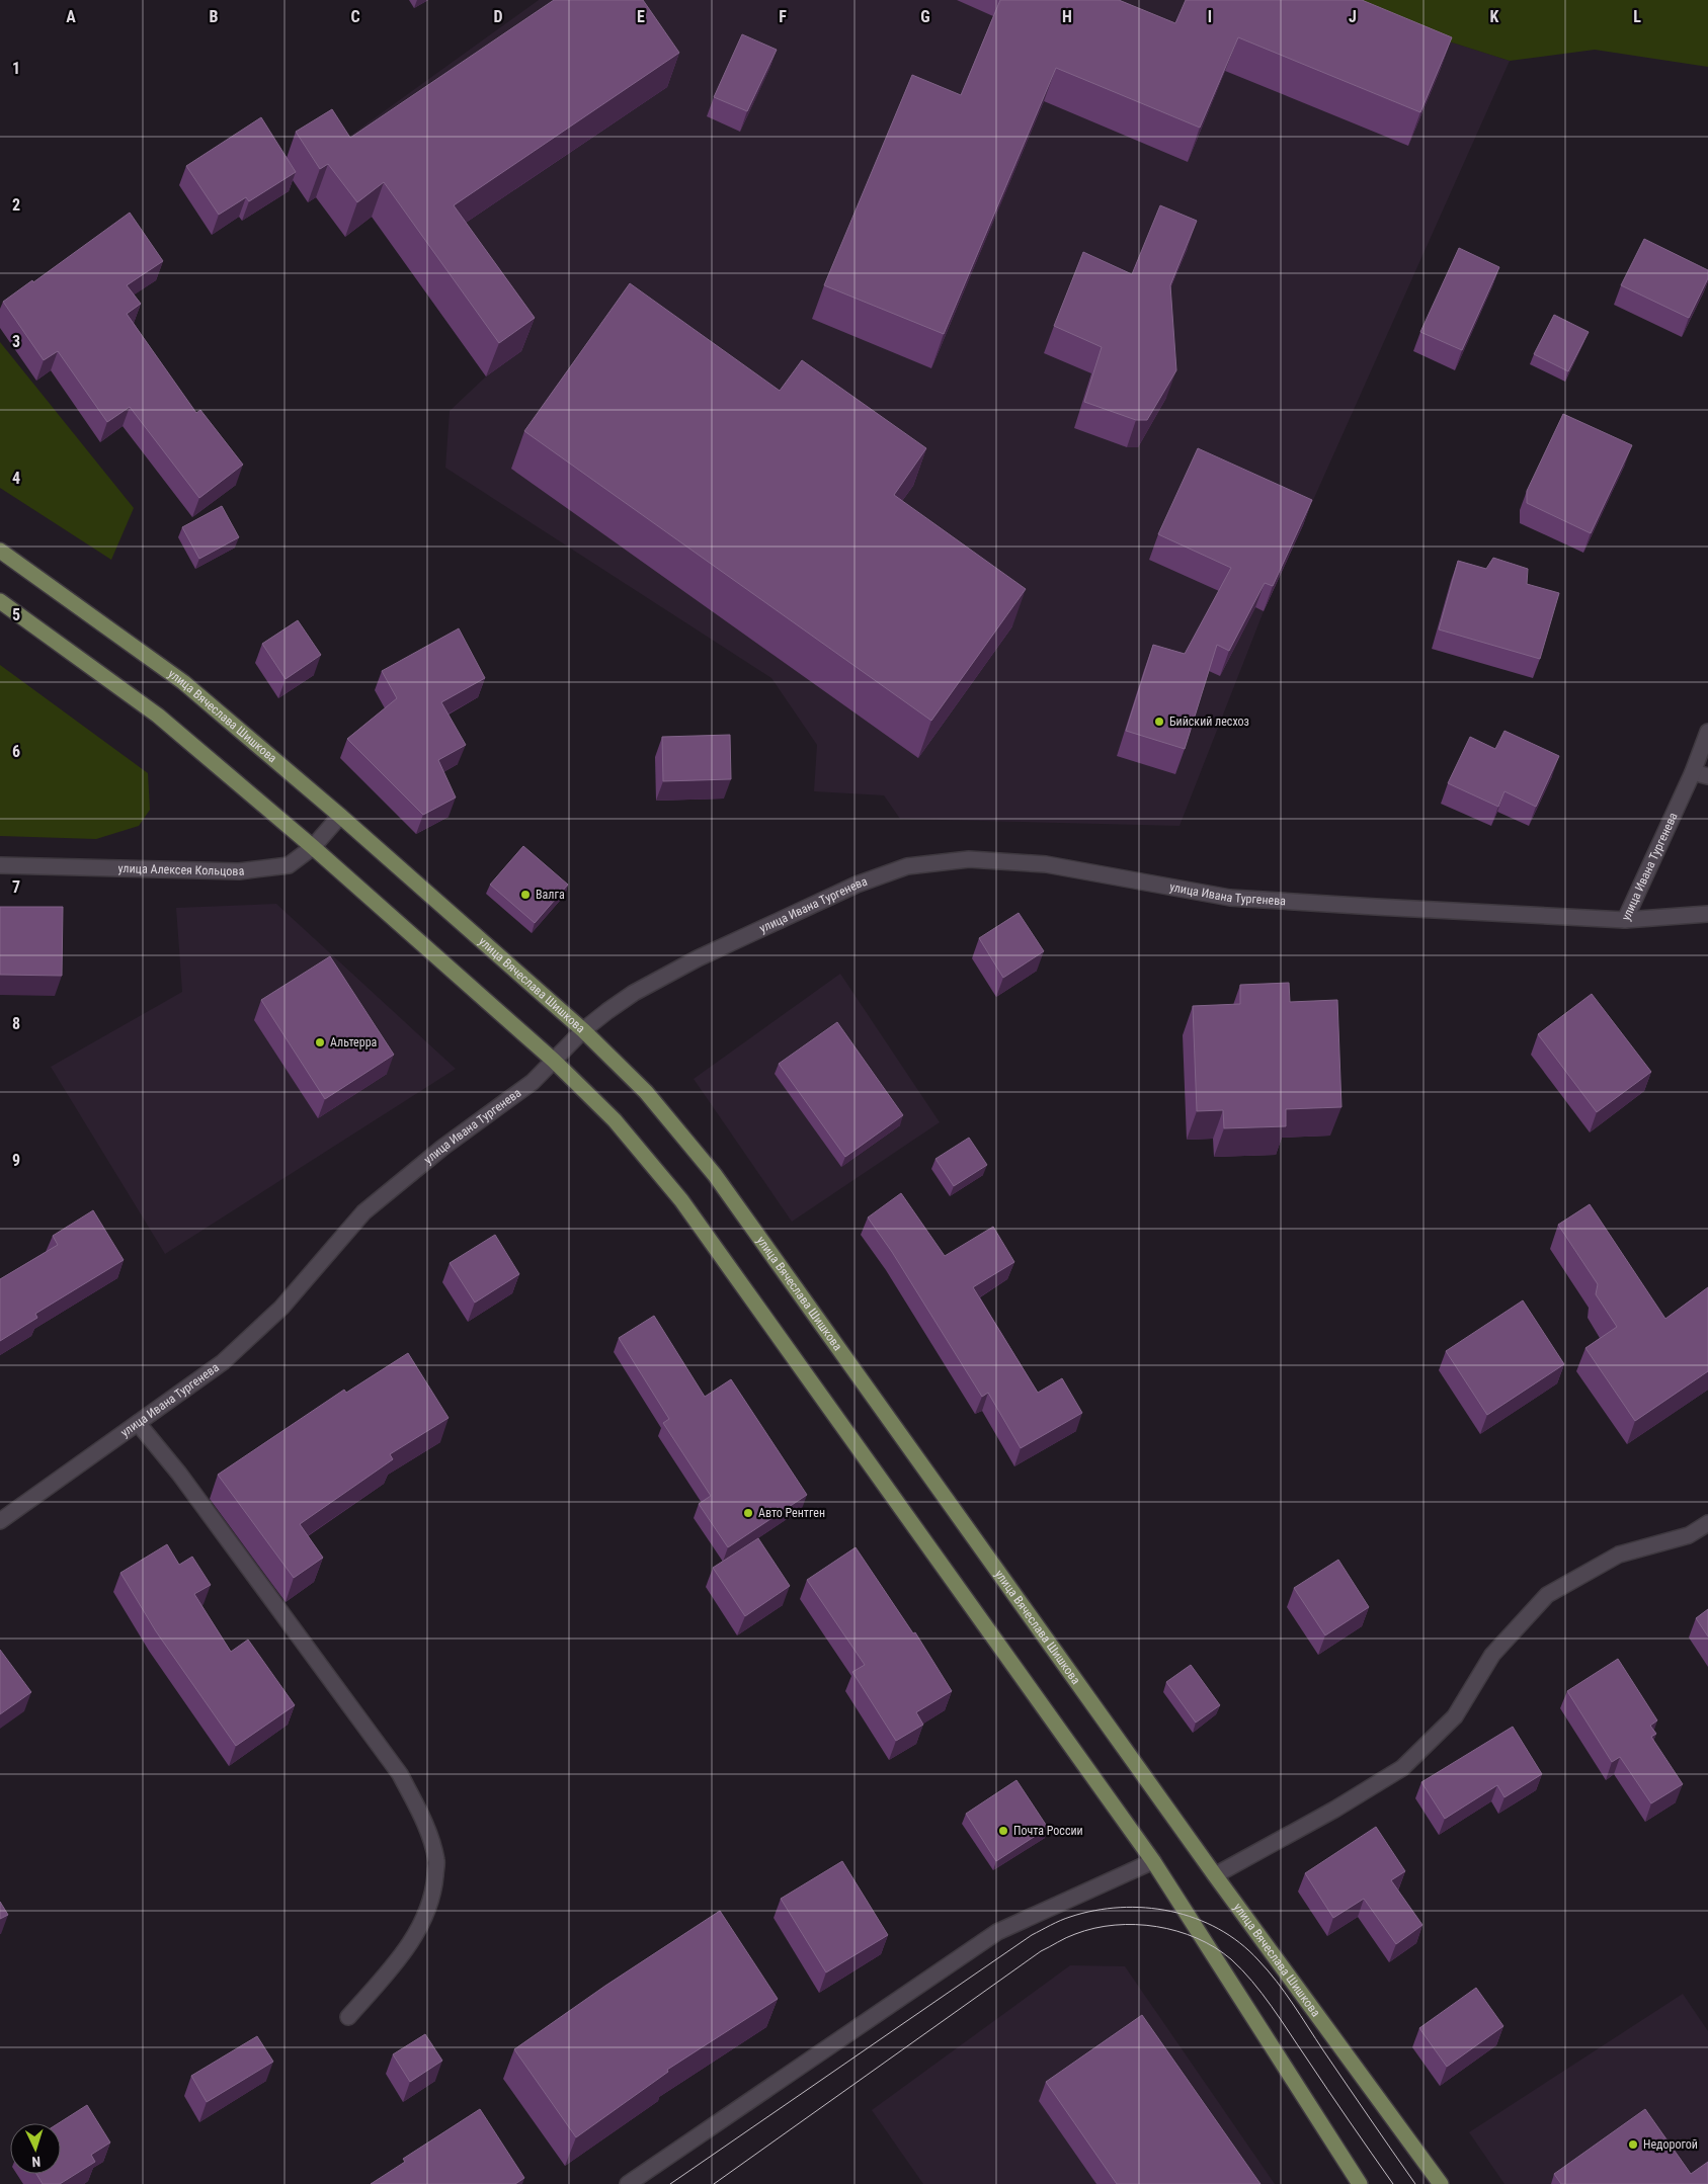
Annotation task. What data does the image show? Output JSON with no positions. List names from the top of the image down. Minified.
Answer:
{"streets":{"main road":["улица Вячеслава Шишкова"],"street":["улица Ивана Тургенева","улица Алексея Кольцова"]},"crossings":[["улица Вячеслава Шишкова","улица Ивана Тургенева"],["улица Вячеслава Шишкова","улица Алексея Кольцова"]],"places":["Бийский лесхоз","Валга","Альтерра","Авто Рентген","Почта России","Недорогой"],"north":"bottom","grid":{"columns":["A","B","C","D","E","F","G","H","I","J","K","L"],"rows":["1","2","3","4","5","6","7","8","9"]}}
